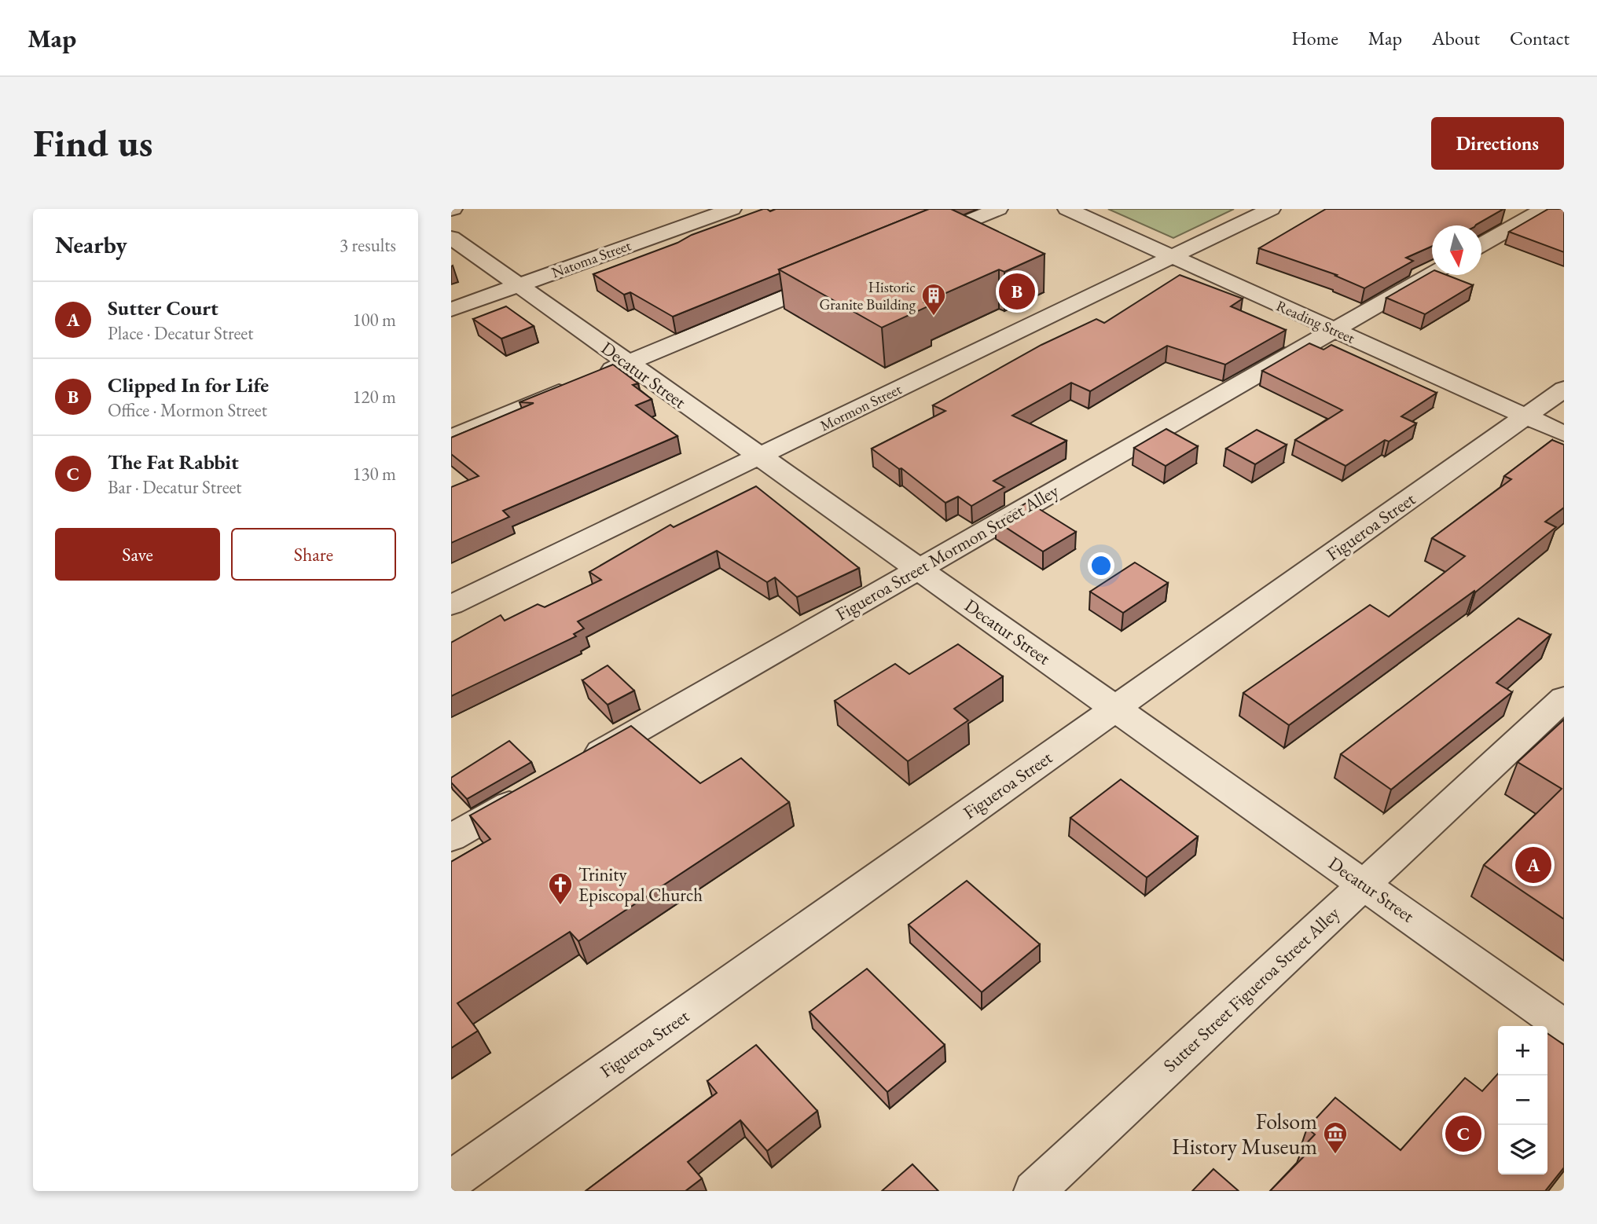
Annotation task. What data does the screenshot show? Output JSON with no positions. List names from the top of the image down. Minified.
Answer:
{"streets":{"street":["Natoma Street","Reading Street","Decatur Street","Mormon Street","Figueroa Street","Figueroa Street Mormon Street Alley","Sutter Street Figueroa Street Alley"]},"crossings":[["Natoma Street","Decatur Street"],["Reading Street","Mormon Street"],["Reading Street","Figueroa Street"],["Reading Street","Figueroa Street Mormon Street Alley"],["Decatur Street","Mormon Street"],["Decatur Street","Figueroa Street"],["Decatur Street","Figueroa Street Mormon Street Alley"],["Decatur Street","Sutter Street Figueroa Street Alley"]],"places":{"building":["Historic Granite Building"],"church":["Trinity Episcopal Church"],"museum":["Folsom History Museum"]},"north":"bottom","page":{"header":"Map","nav":["Home","Map","About","Contact"],"buttons":["Directions",["Save","Share"]],"title":"Find us","heading":["Nearby","3 results"],"pins":["B","A","C"],"list":[{"mark":"A","name":"Sutter Court","note":"Place · Decatur Street","value":"100 m"},{"mark":"B","name":"Clipped In for Life","note":"Office · Mormon Street","value":"120 m"},{"mark":"C","name":"The Fat Rabbit","note":"Bar · Decatur Street","value":"130 m"}],"map_buttons":["+","−"]}}
